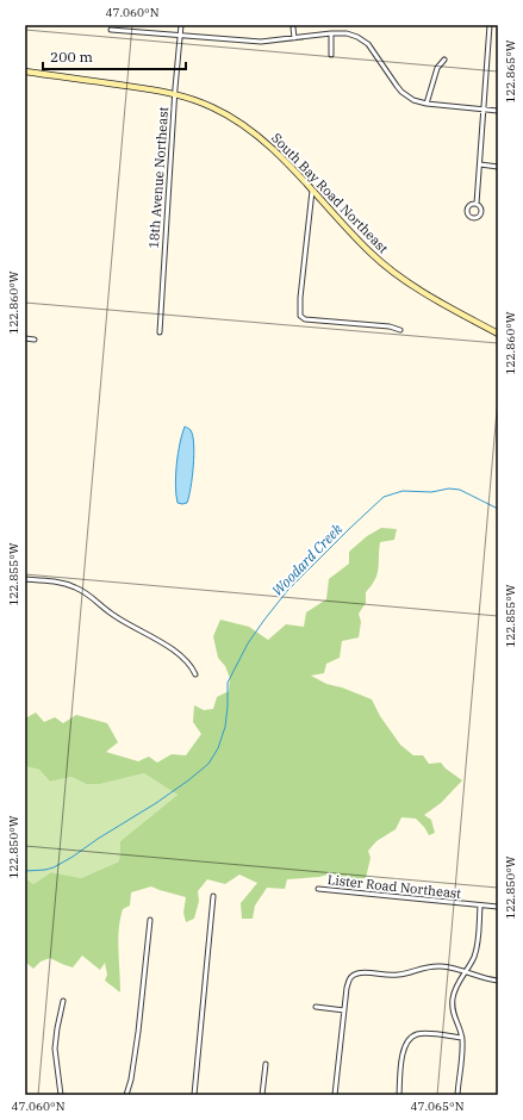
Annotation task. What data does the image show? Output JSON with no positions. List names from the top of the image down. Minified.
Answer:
{"streets":{"street":["18th Avenue Northeast","South Bay Road Northeast","Lister Road Northeast"]},"crossings":[["18th Avenue Northeast","South Bay Road Northeast"]],"water":["Woodard Creek"],"scale_bar":"200 m","coordinates":["47.060°N","122.865°W","122.860°W","122.855°W","122.850°W","47.065°N"]}
